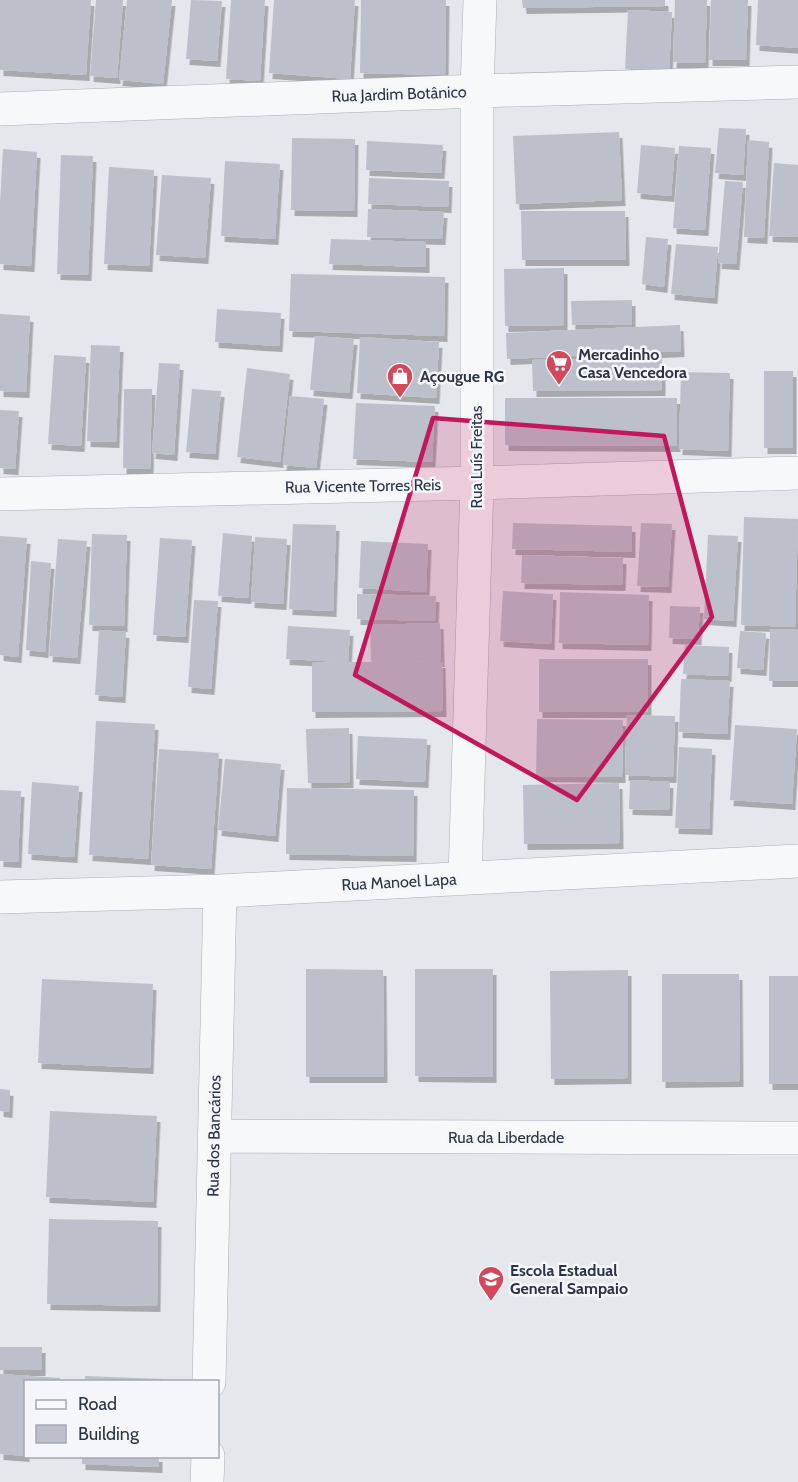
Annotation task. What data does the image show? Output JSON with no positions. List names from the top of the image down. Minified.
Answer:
{"streets":{"street":["Rua Jardim Botânico","Rua Luís Freitas","Rua Vicente Torres Reis","Rua Manoel Lapa","Rua dos Bancários","Rua da Liberdade"]},"crossings":[["Rua Jardim Botânico","Rua Luís Freitas"],["Rua Luís Freitas","Rua Vicente Torres Reis"],["Rua Luís Freitas","Rua Manoel Lapa"],["Rua Manoel Lapa","Rua dos Bancários"],["Rua dos Bancários","Rua da Liberdade"]],"places":{"supermarket":["Mercadinho Casa Vencedora"],"shop":["Açougue RG"],"school or university":["Escola Estadual General Sampaio"]},"legend":["Road","Building"]}
